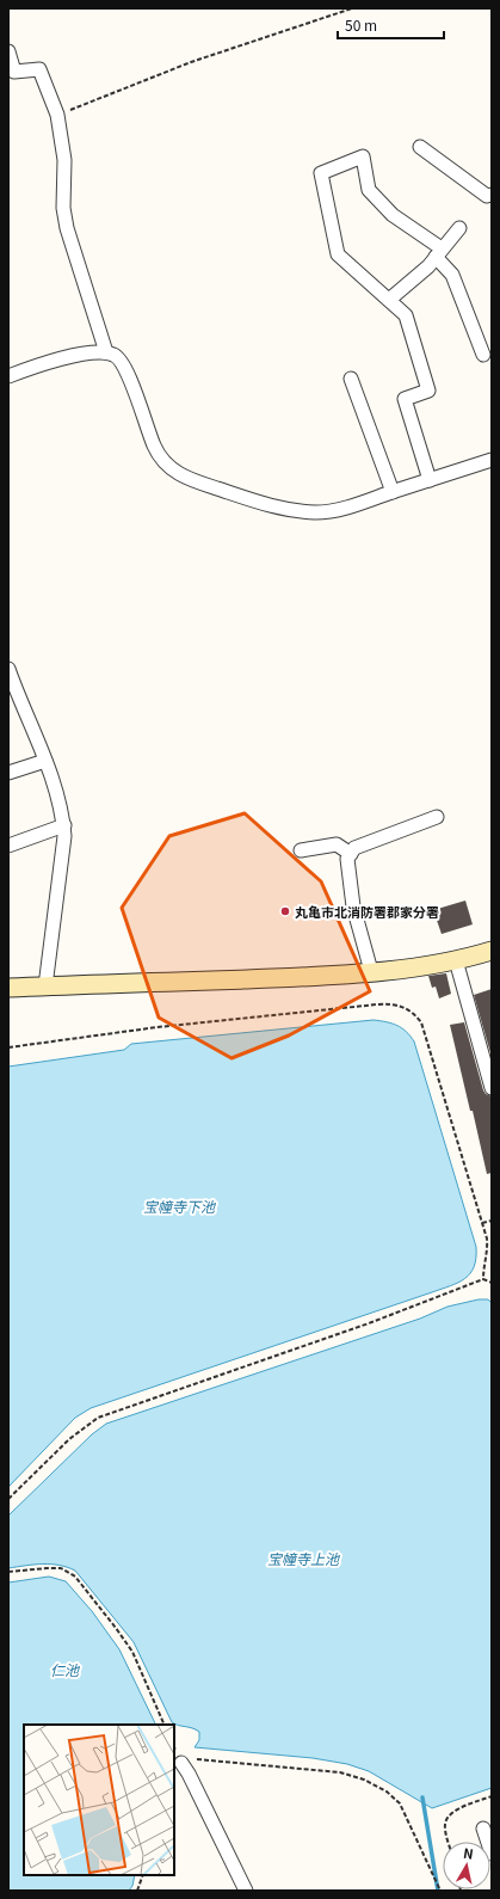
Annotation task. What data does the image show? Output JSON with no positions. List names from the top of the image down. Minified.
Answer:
{"water":["宝幢寺下池","宝幢寺上池","仁池"],"places":["丸亀市北消防署郡家分署"],"scale_bar":"50 m","north":"top"}
